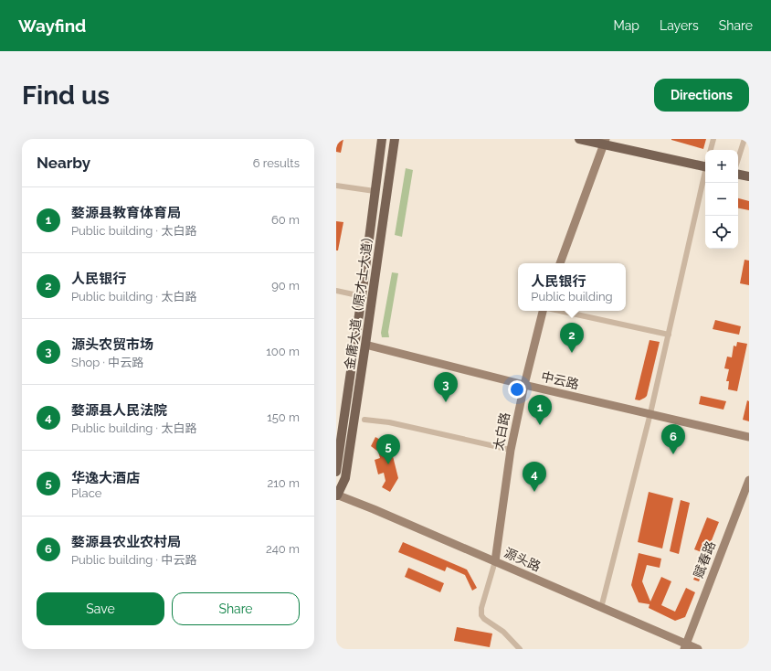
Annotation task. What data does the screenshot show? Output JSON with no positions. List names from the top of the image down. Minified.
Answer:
{"streets":{"main road":["金庸大道（原才士大道）"],"street":["中云路","太白路","源头路","赋春路"]},"crossings":[["金庸大道（原才士大道）","中云路"],["金庸大道（原才士大道）","源头路"],["中云路","太白路"],["太白路","源头路"],["源头路","赋春路"]],"page":{"header":"Wayfind","nav":["Map","Layers","Share"],"buttons":["Directions",["Save","Share"]],"title":"Find us","heading":["Nearby","6 results"],"map_buttons":["+","−"],"list":[{"mark":"1","name":"婺源县教育体育局","note":"Public building · 太白路","value":"60 m"},{"mark":"2","name":"人民银行","note":"Public building · 太白路","value":"90 m"},{"mark":"3","name":"源头农贸市场","note":"Shop · 中云路","value":"100 m"},{"mark":"4","name":"婺源县人民法院","note":"Public building · 太白路","value":"150 m"},{"mark":"5","name":"华逸大酒店","note":"Place","value":"210 m"},{"mark":"6","name":"婺源县农业农村局","note":"Public building · 中云路","value":"240 m"}],"popup":["人民银行","Public building"],"pins":["2","3","1","6","5","4"]}}
